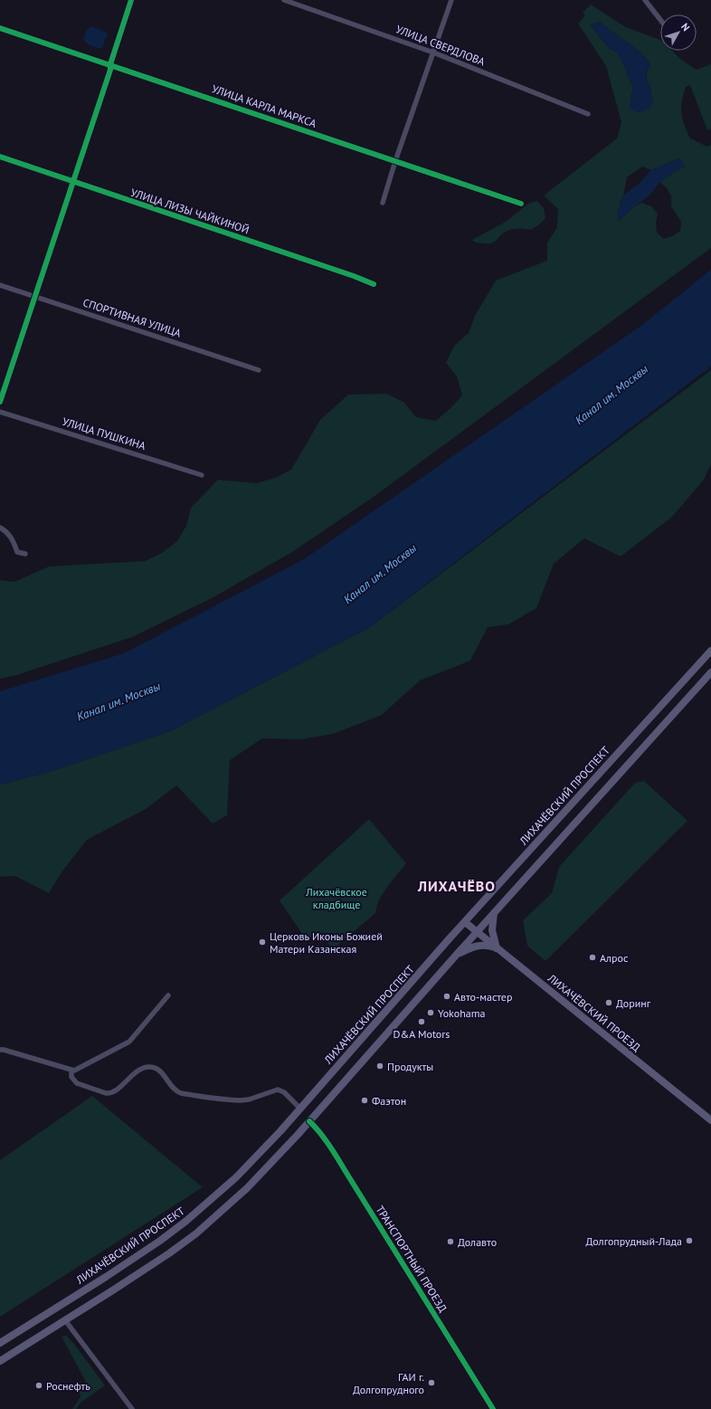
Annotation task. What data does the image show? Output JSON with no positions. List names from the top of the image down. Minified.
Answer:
{"streets":{"main road":["ЛИХАЧЁВСКИЙ ПРОСПЕКТ","ЛИХАЧЁВСКИЙ ПРОЕЗД"],"street":["УЛИЦА СВЕРДЛОВА","УЛИЦА КАРЛА МАРКСА","УЛИЦА ЛИЗЫ ЧАЙКИНОЙ","СПОРТИВНАЯ УЛИЦА","УЛИЦА ПУШКИНА","ТРАНСПОРТНЫЙ ПРОЕЗД"]},"crossings":[["ЛИХАЧЁВСКИЙ ПРОСПЕКТ","ЛИХАЧЁВСКИЙ ПРОЕЗД"]],"districts":["ЛИХАЧЁВО"],"water":["Канал им. Москвы"],"parks":["Лихачёвское кладбище"],"places":["Церковь Иконы Божией Матери Казанская","Алрос","Авто-мастер","Доринг","Yokohama","D&A Motors","Продукты","Фаэтон","Долгопрудный-Лада","Долавто","ГАИ г. Долгопрудного","Роснефть"],"north":"top right"}
